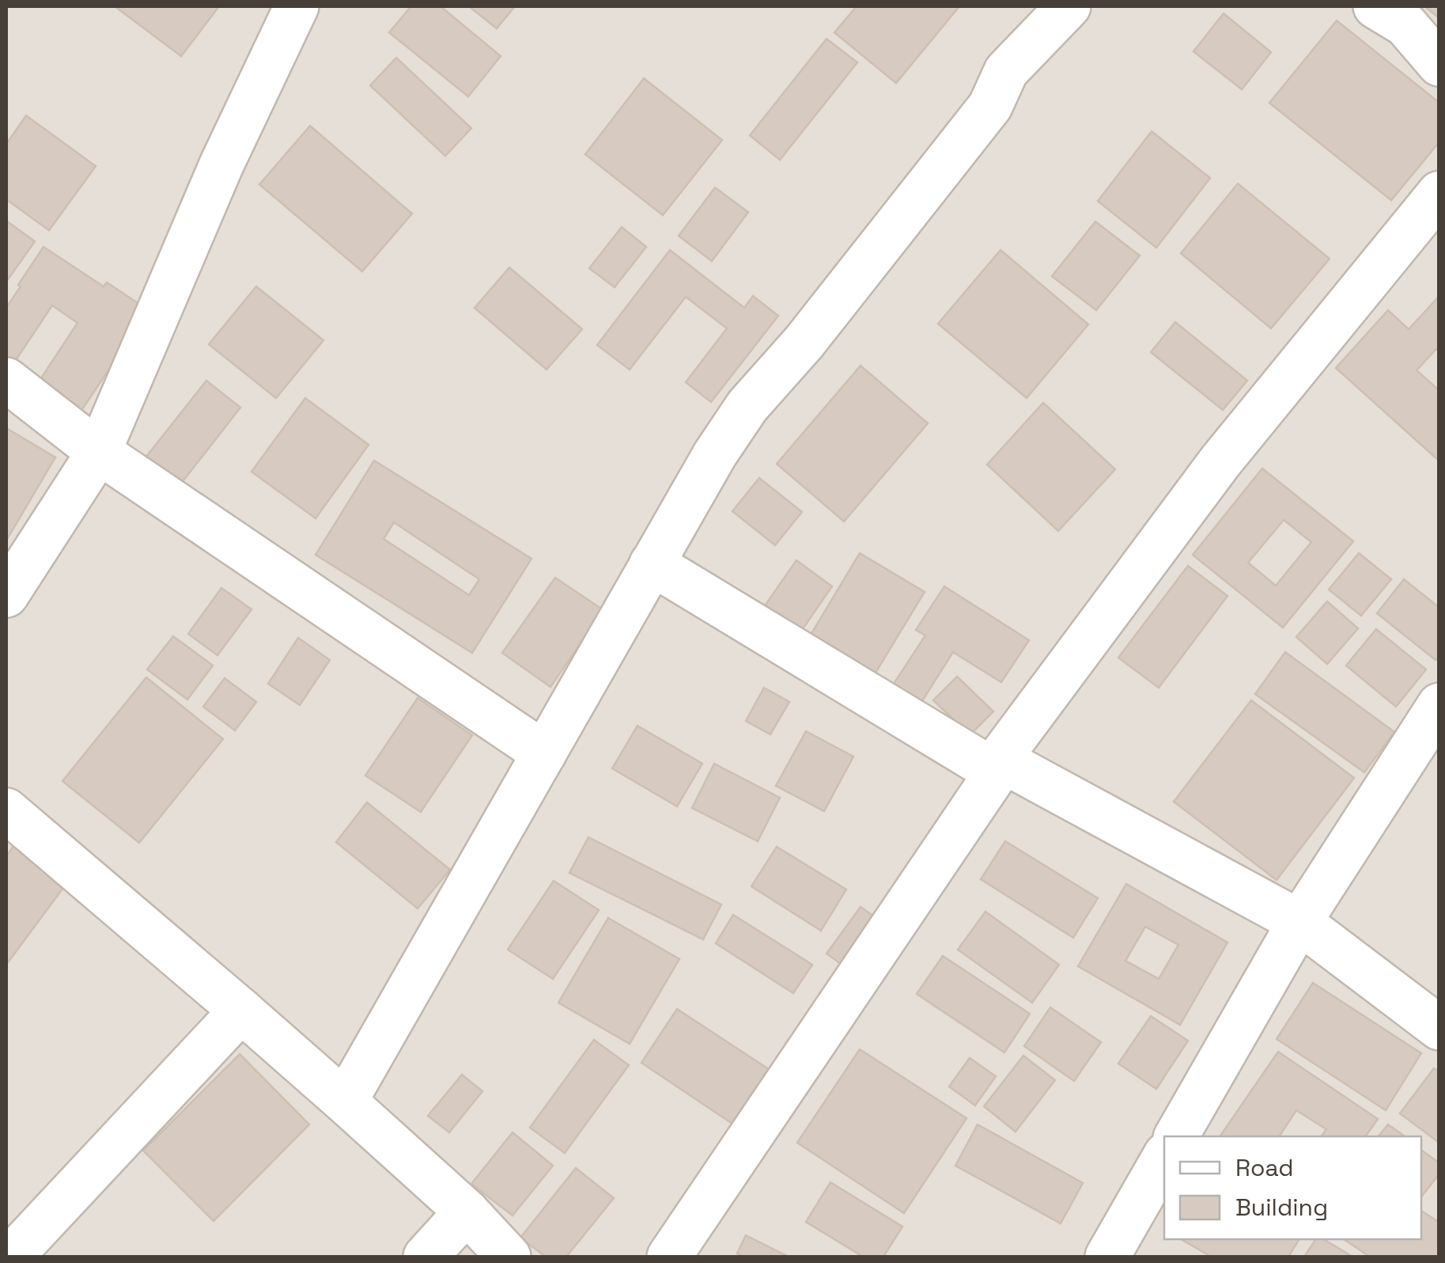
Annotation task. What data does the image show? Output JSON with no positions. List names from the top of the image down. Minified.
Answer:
{"legend":["Road","Building"]}
